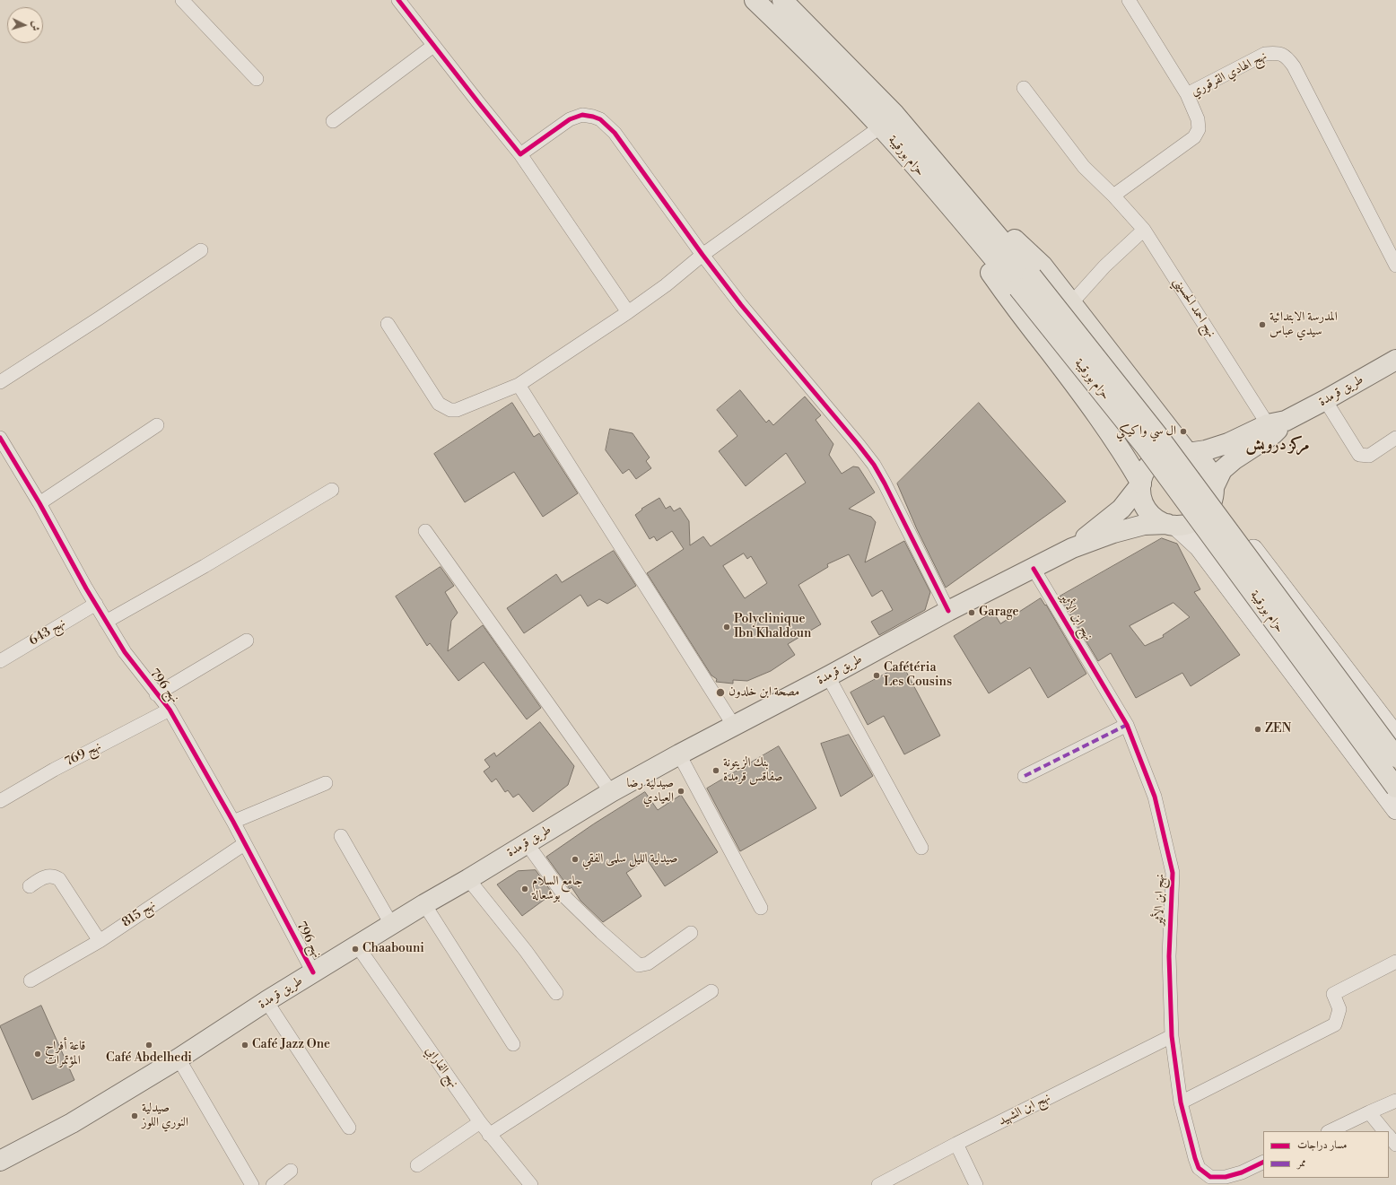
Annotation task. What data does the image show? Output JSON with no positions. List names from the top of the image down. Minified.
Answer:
{"streets":{"main road":["حزام بورقيبة","طريق قرمدة"],"street":["نهج الهادي القرقوري","نهج احمد الحسيني","نهج ابن الأثير","نهج 643","نهج 796","نهج 769","نهج 815","نهج الفارابي","نهج ابن الشهيد"]},"crossings":[["نهج الهادي القرقوري","نهج احمد الحسيني"],["حزام بورقيبة","طريق قرمدة"],["نهج احمد الحسيني","طريق قرمدة"],["طريق قرمدة","نهج ابن الأثير"],["طريق قرمدة","نهج 796"],["طريق قرمدة","نهج الفارابي"],["نهج ابن الأثير","نهج ابن الشهيد"],["نهج 643","نهج 796"],["نهج 796","نهج 769"],["نهج 796","نهج 815"]],"districts":["مركز درويش"],"places":["المدرسة الابتدائية سيدي عباس","ال سي واكيكي","Garage","Polyclinique Ibn Khaldoun","Cafétéria Les Cousins","مصحة ابن خلدون","ZEN","بنك الزيتونة صفاقس قرمدة","صيدلية رضا العيادي","صيدلية الليل سلمى الفقي","جامع السلام بوشعالة","Chaabouni","Café Abdelhedi","Café Jazz One","قاعة أفراح المؤتمرات","صيدلية النوري اللوز"],"legend":["مسار دراجات","ممر"],"north":"right"}
